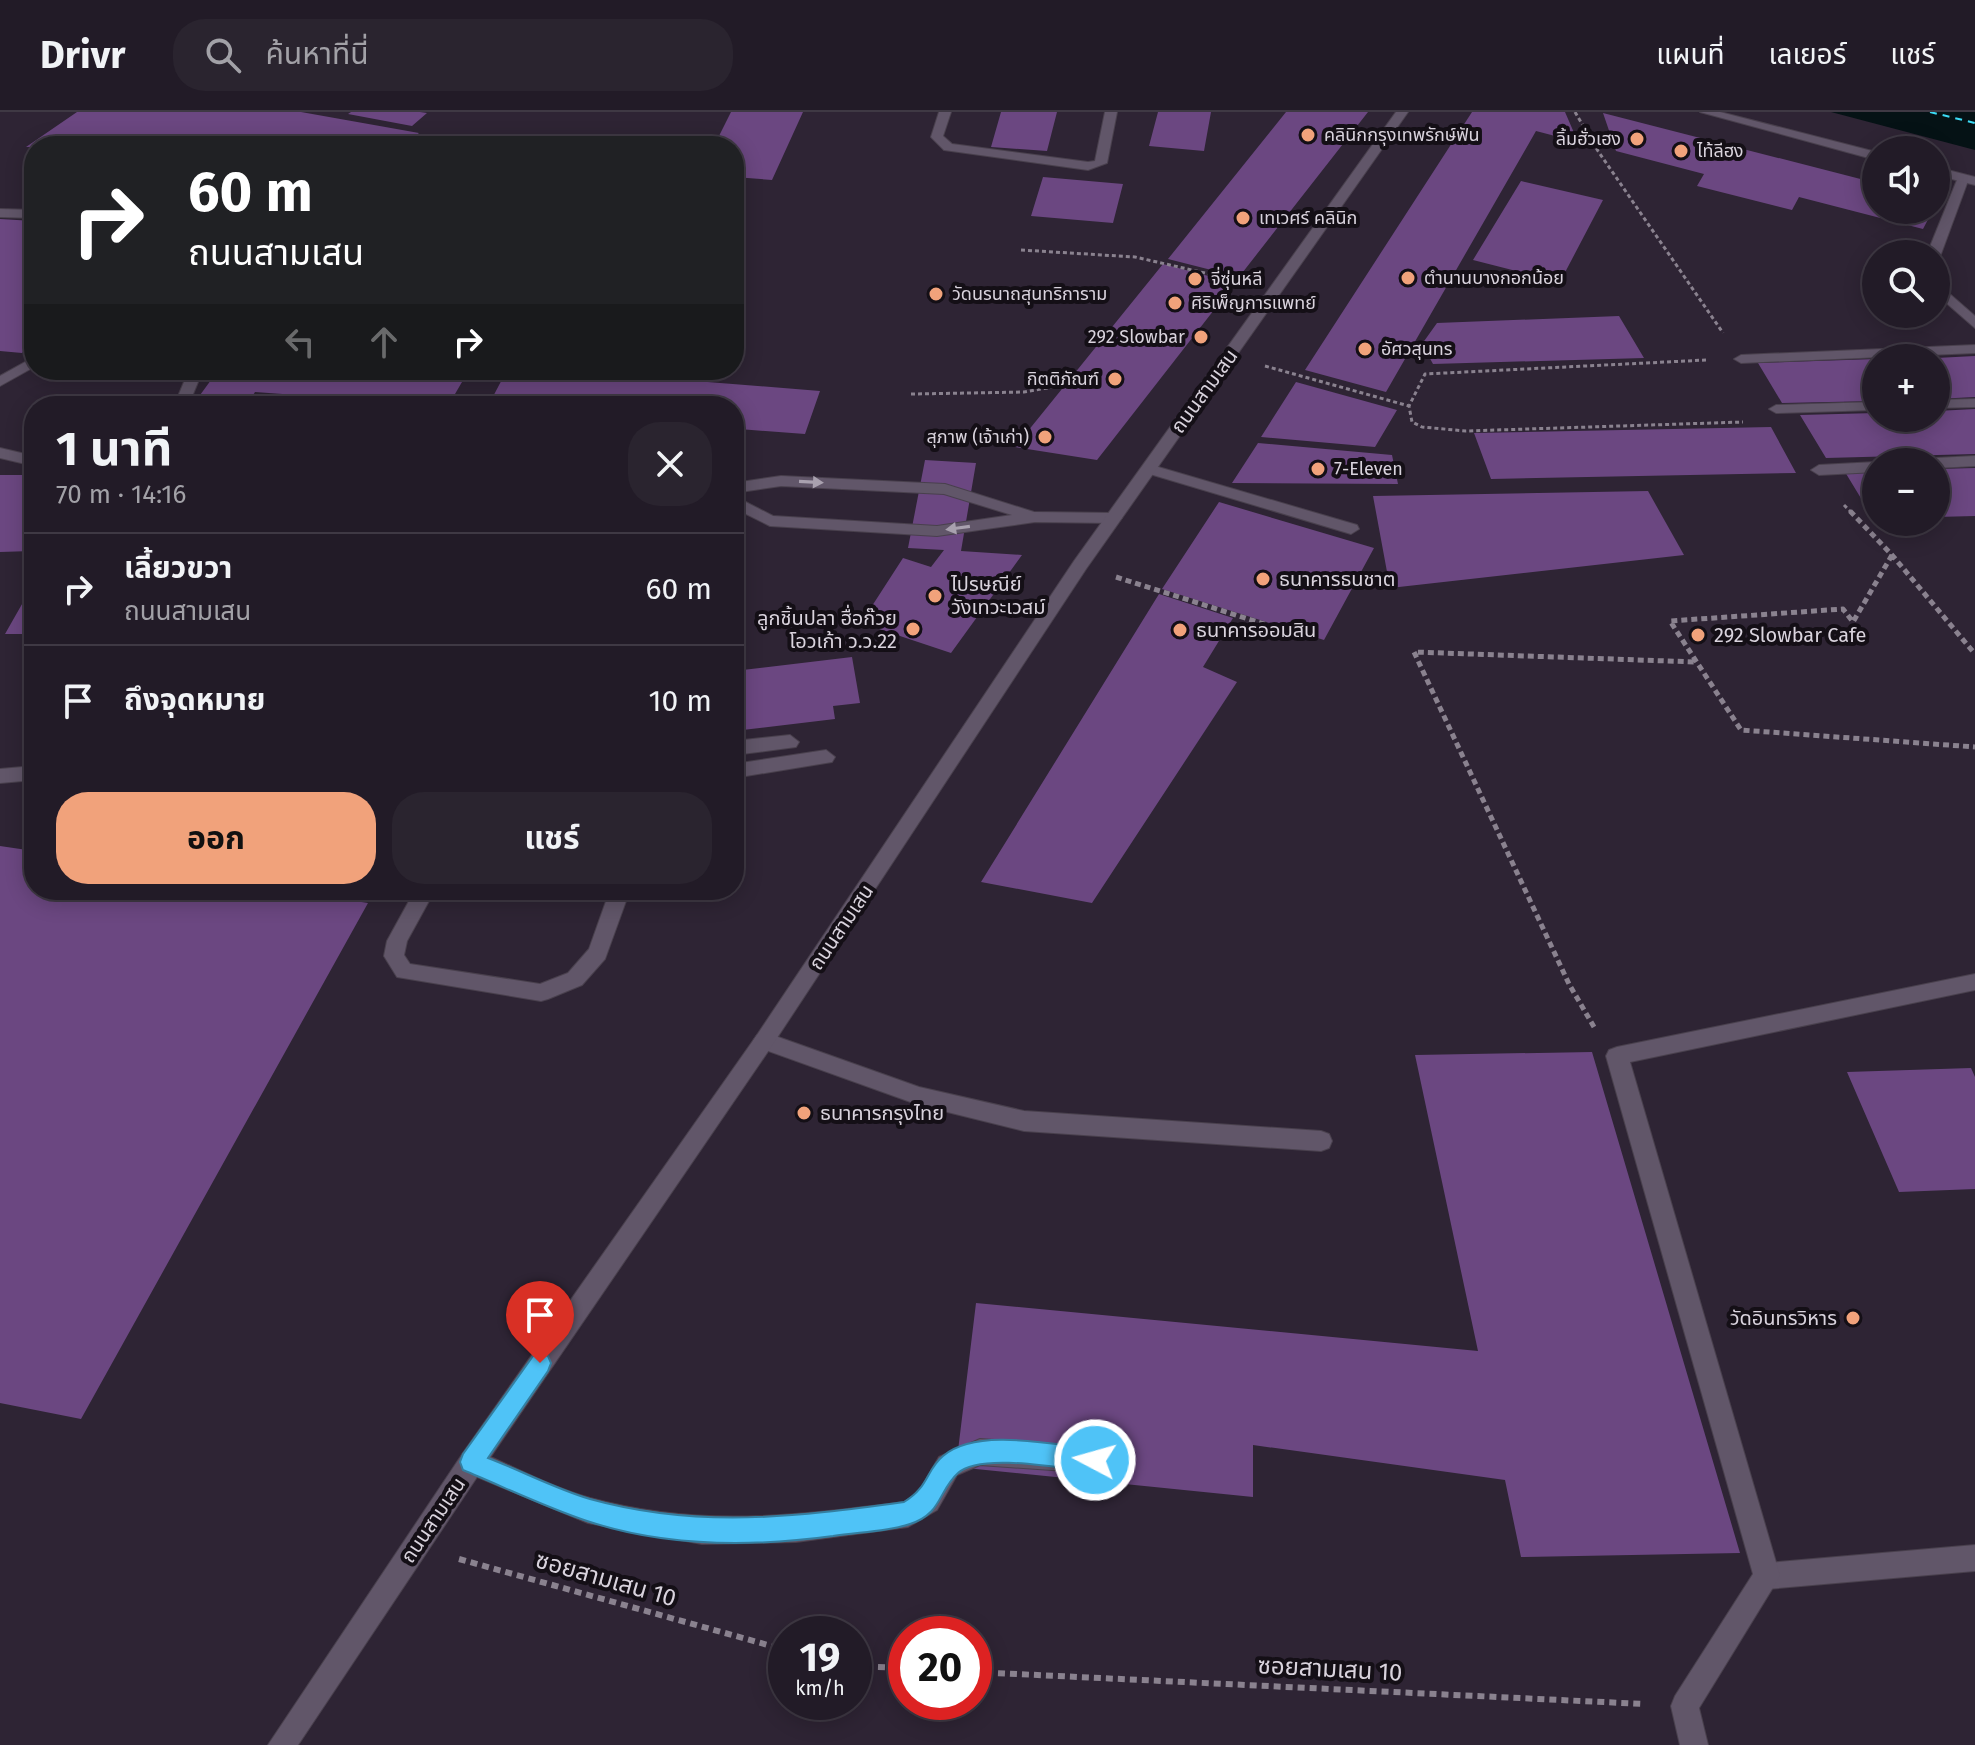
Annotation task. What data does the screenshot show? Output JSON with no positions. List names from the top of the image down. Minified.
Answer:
{"streets":{"main road":["ถนนสามเสน"],"path":["ซอยสามเสน 10"]},"crossings":[["ถนนสามเสน","ซอยสามเสน 10"]],"places":["คลินิกกรุงเทพรักษ์ฟัน","ลิ้มฮั่วเฮง","ไท้ลีฮง","เทเวศร์ คลินิก","ตำนานบางกอกน้อย","จี่ซุ่นหลี","วัดนรนาถสุนทริการาม","ศิริเพ็ญการแพทย์","292 Slowbar","อัศวสุนทร","กิตติภัณฑ์","สุภาพ (เจ้าเก่า)","7-Eleven","ธนาคารธนชาต","ไปรษณีย์ วังเทวะเวสม์","ลูกชิ้นปลา ฮื่อก๊วย โอวเก้า ว.ว.22","ธนาคารออมสิน","292 Slowbar Cafe","ธนาคารกรุงไทย","วัดอินทรวิหาร"],"page":{"header":"Drivr","search":"ค้นหาที่นี่","nav":["แผนที่","เลเยอร์","แชร์"],"map_buttons":["+","−"],"turn":["60 m","ถนนสามเสน"],"heading":["1 นาที","70 m · 14:16"],"list":[{"name":"เลี้ยวขวา","note":"ถนนสามเสน","value":"60 m"},{"name":"ถึงจุดหมาย","value":"10 m"}],"buttons":["ออก","แชร์"],"speed":"19 km/h","limit":"20"}}
